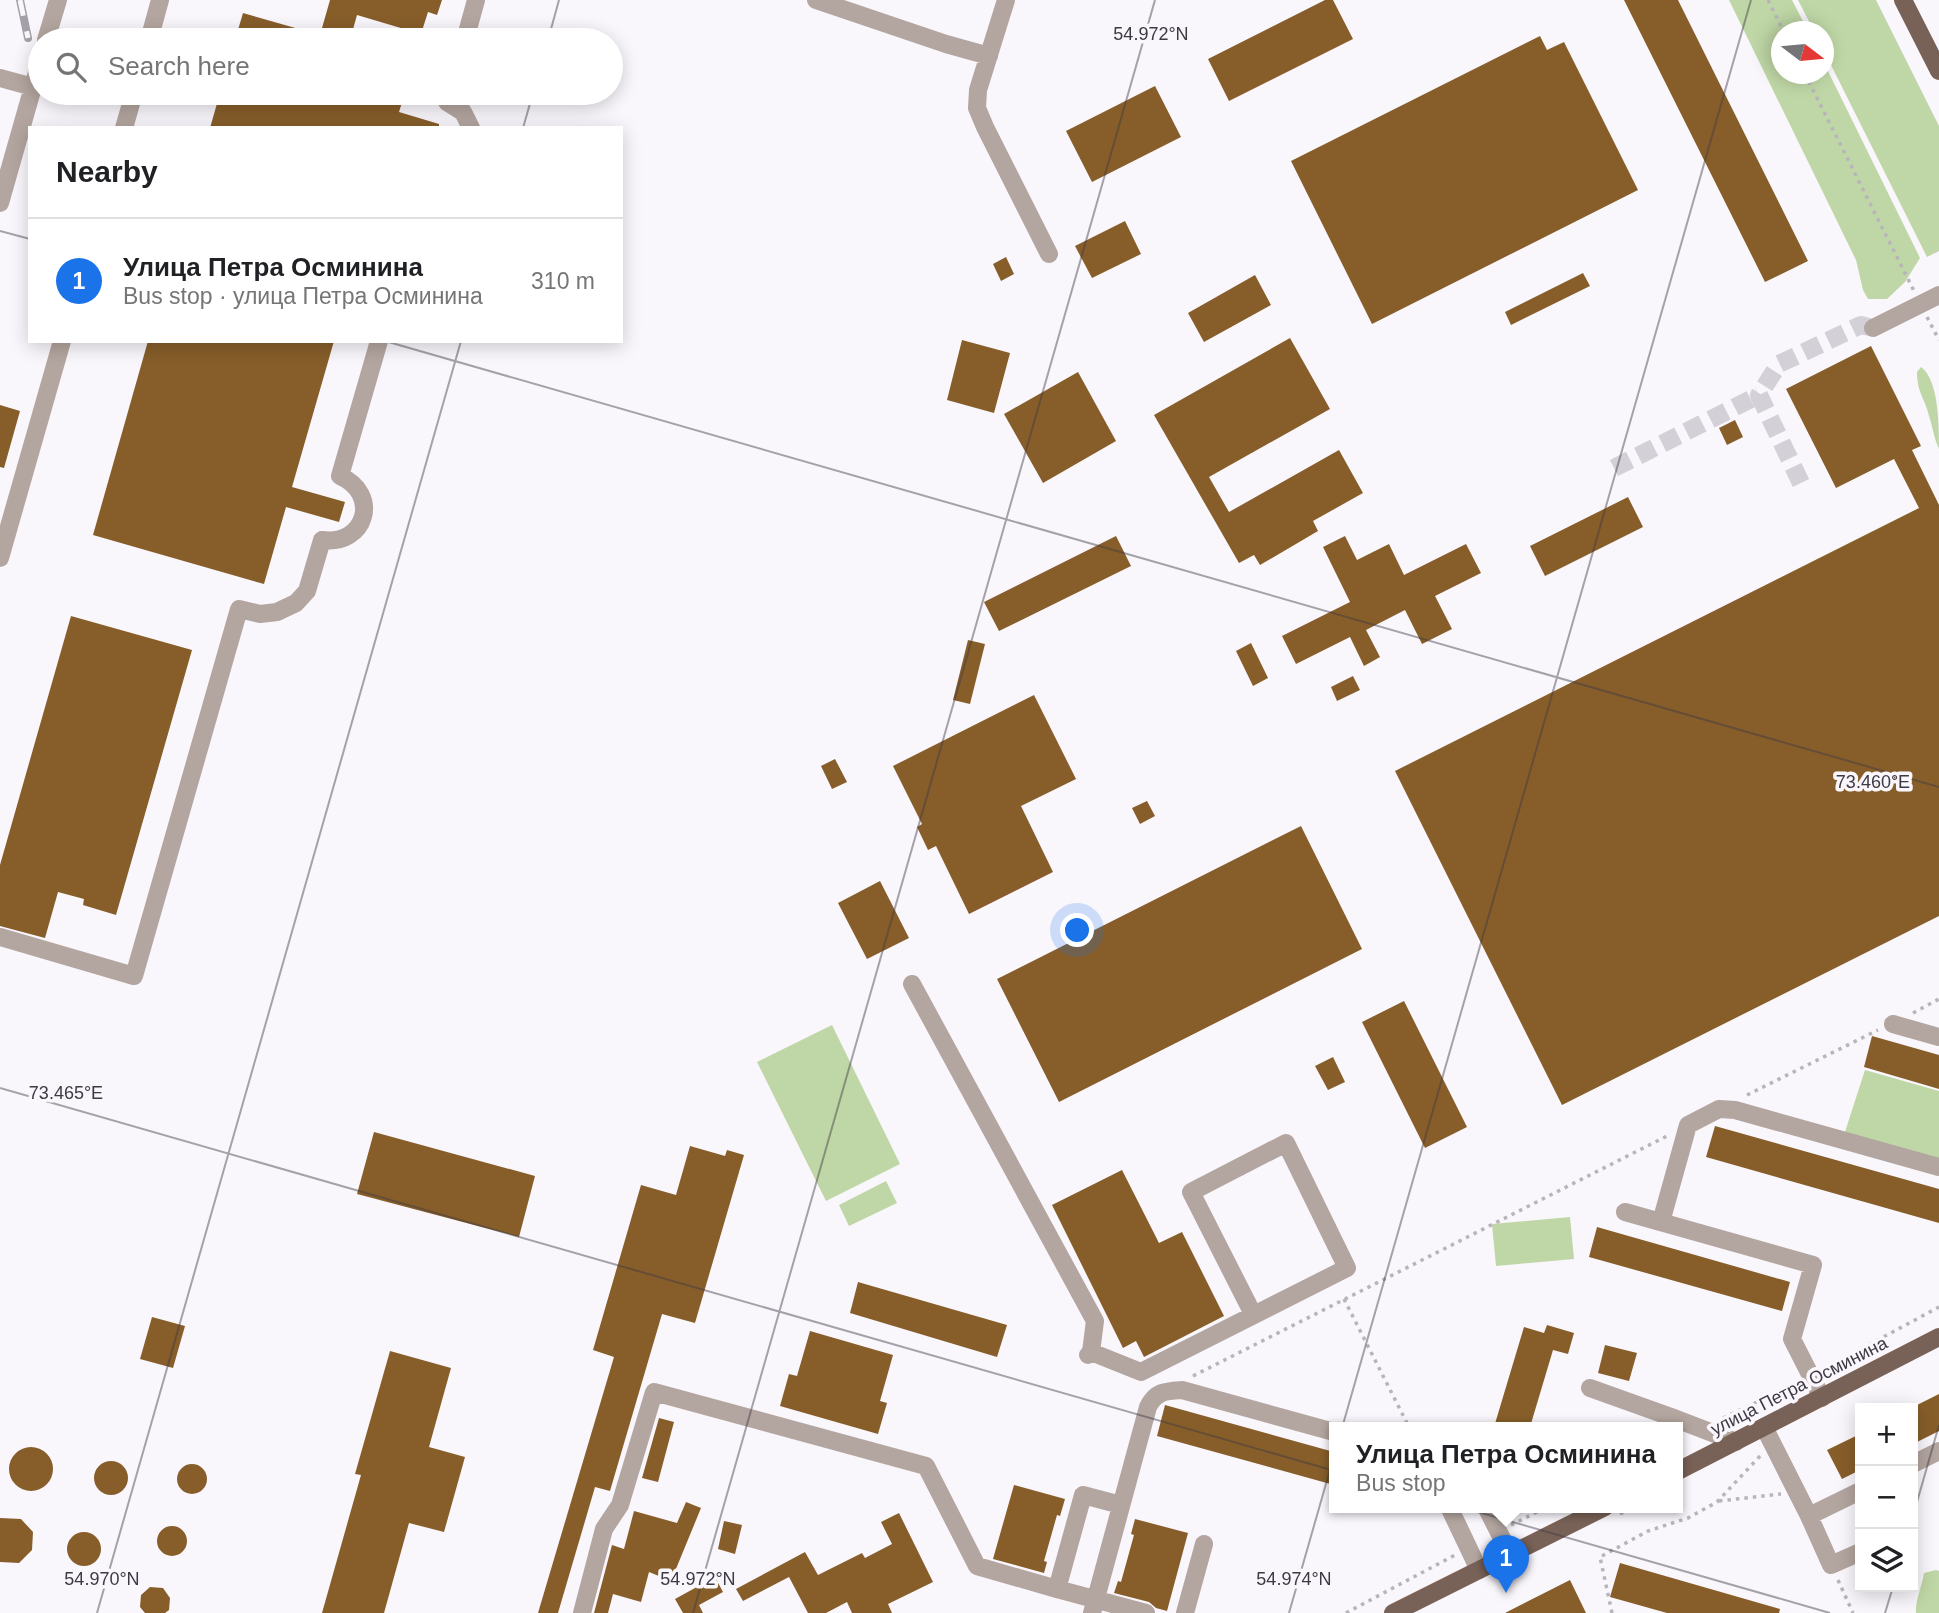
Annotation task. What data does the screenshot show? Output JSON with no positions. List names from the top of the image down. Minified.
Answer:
{"streets":{"main road":["улица Петра Осминина"]},"north":"right","page":{"search":"Search here","heading":"Nearby","list":[{"mark":"1","name":"Улица Петра Осминина","note":"Bus stop · улица Петра Осминина","value":"310 m"}],"map_buttons":["+","−"],"popup":["Улица Петра Осминина","Bus stop"],"pins":"1"},"coordinates":["54.972°N","73.460°E","73.465°E","54.970°N","54.974°N"]}
